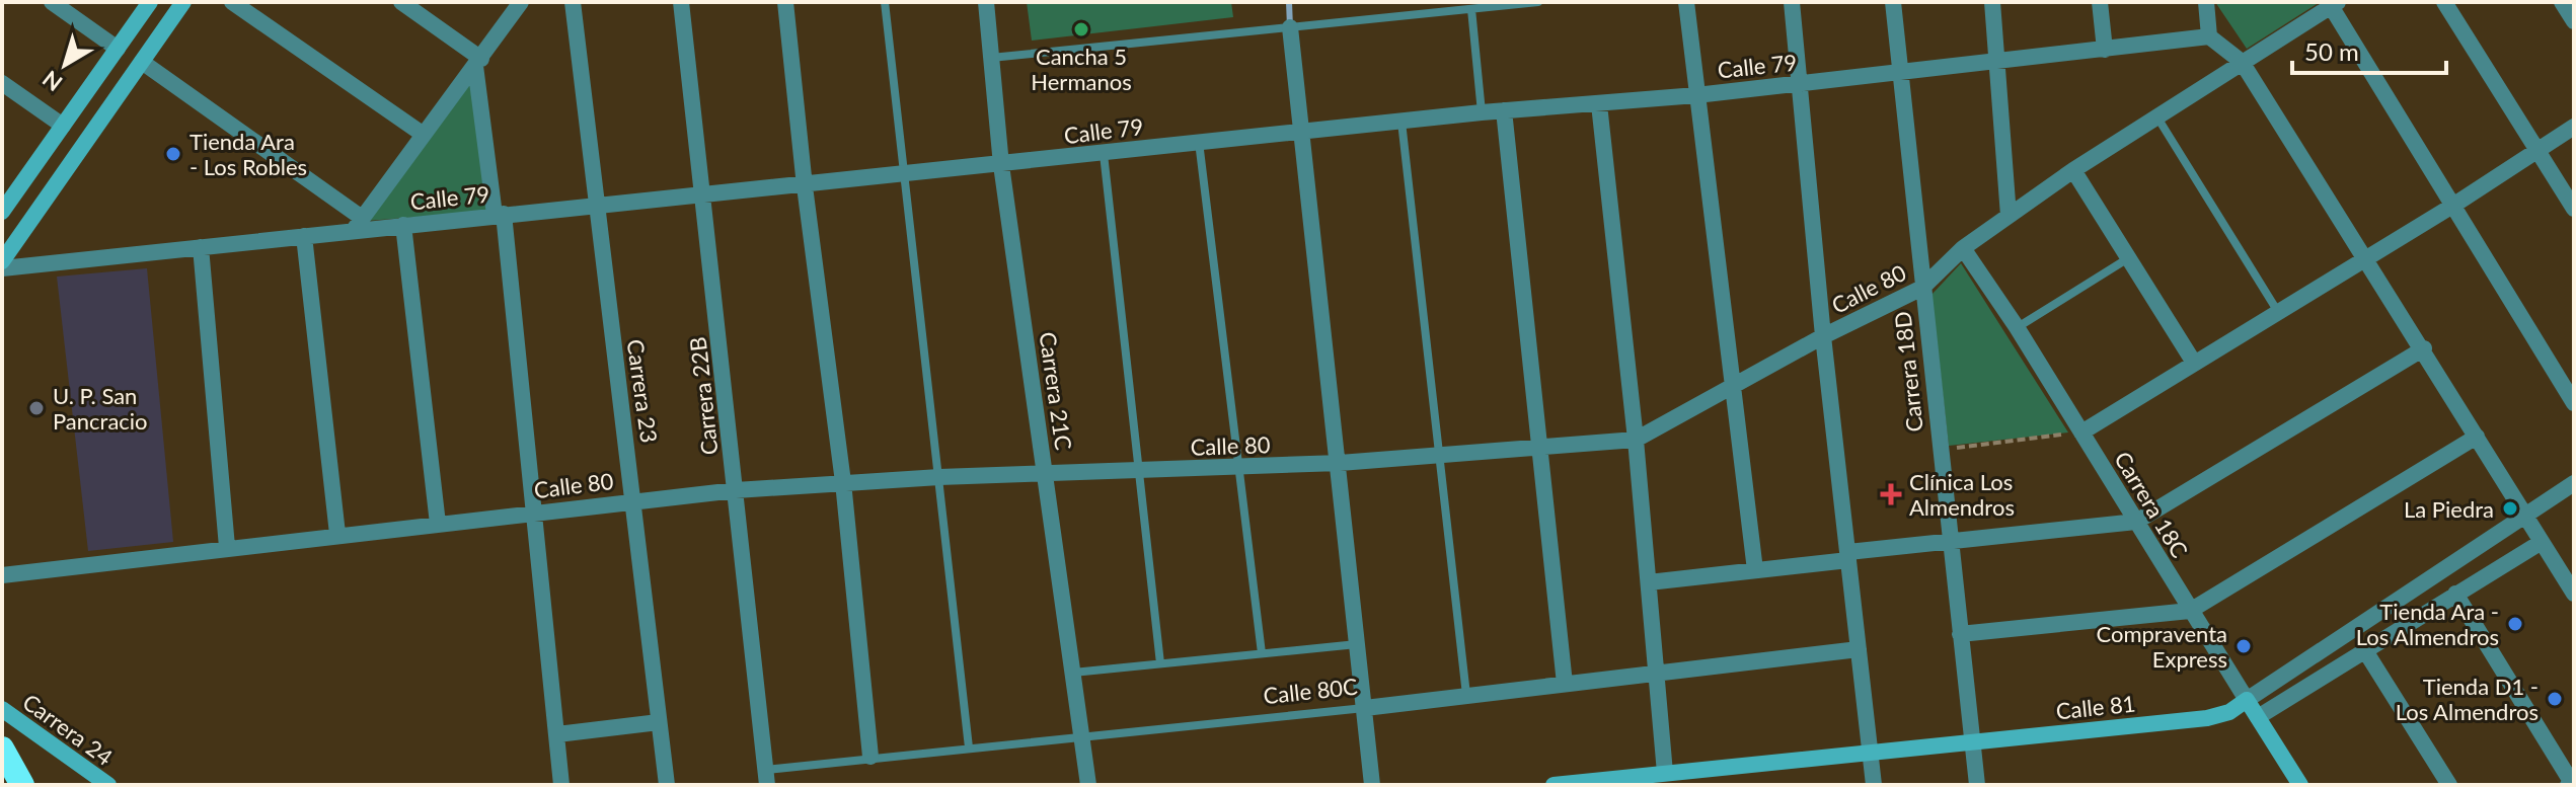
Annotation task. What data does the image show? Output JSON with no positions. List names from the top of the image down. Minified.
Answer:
{"streets":{"street":["Calle 79","Calle 80","Carrera 18D","Carrera 23","Carrera 21C","Carrera 22B","Carrera 18C","Calle 80C","Calle 81","Carrera 24"]},"crossings":[["Calle 79","Carrera 18D"],["Calle 79","Carrera 23"],["Calle 79","Carrera 21C"],["Calle 79","Carrera 22B"],["Calle 80","Carrera 18D"],["Calle 80","Carrera 23"],["Calle 80","Carrera 21C"],["Calle 80","Carrera 22B"],["Calle 80","Carrera 18C"],["Carrera 18D","Calle 81"],["Carrera 21C","Calle 80C"],["Carrera 22B","Calle 80C"],["Carrera 18C","Calle 81"]],"places":{"other":["Cancha 5 Hermanos","Tienda Ara - Los Robles","U. P. San Pancracio","La Piedra","Tienda Ara - Los Almendros","Compraventa Express","Tienda D1 - Los Almendros"],"health":["Clínica Los Almendros"]},"scale_bar":"50 m","north":"bottom left"}
